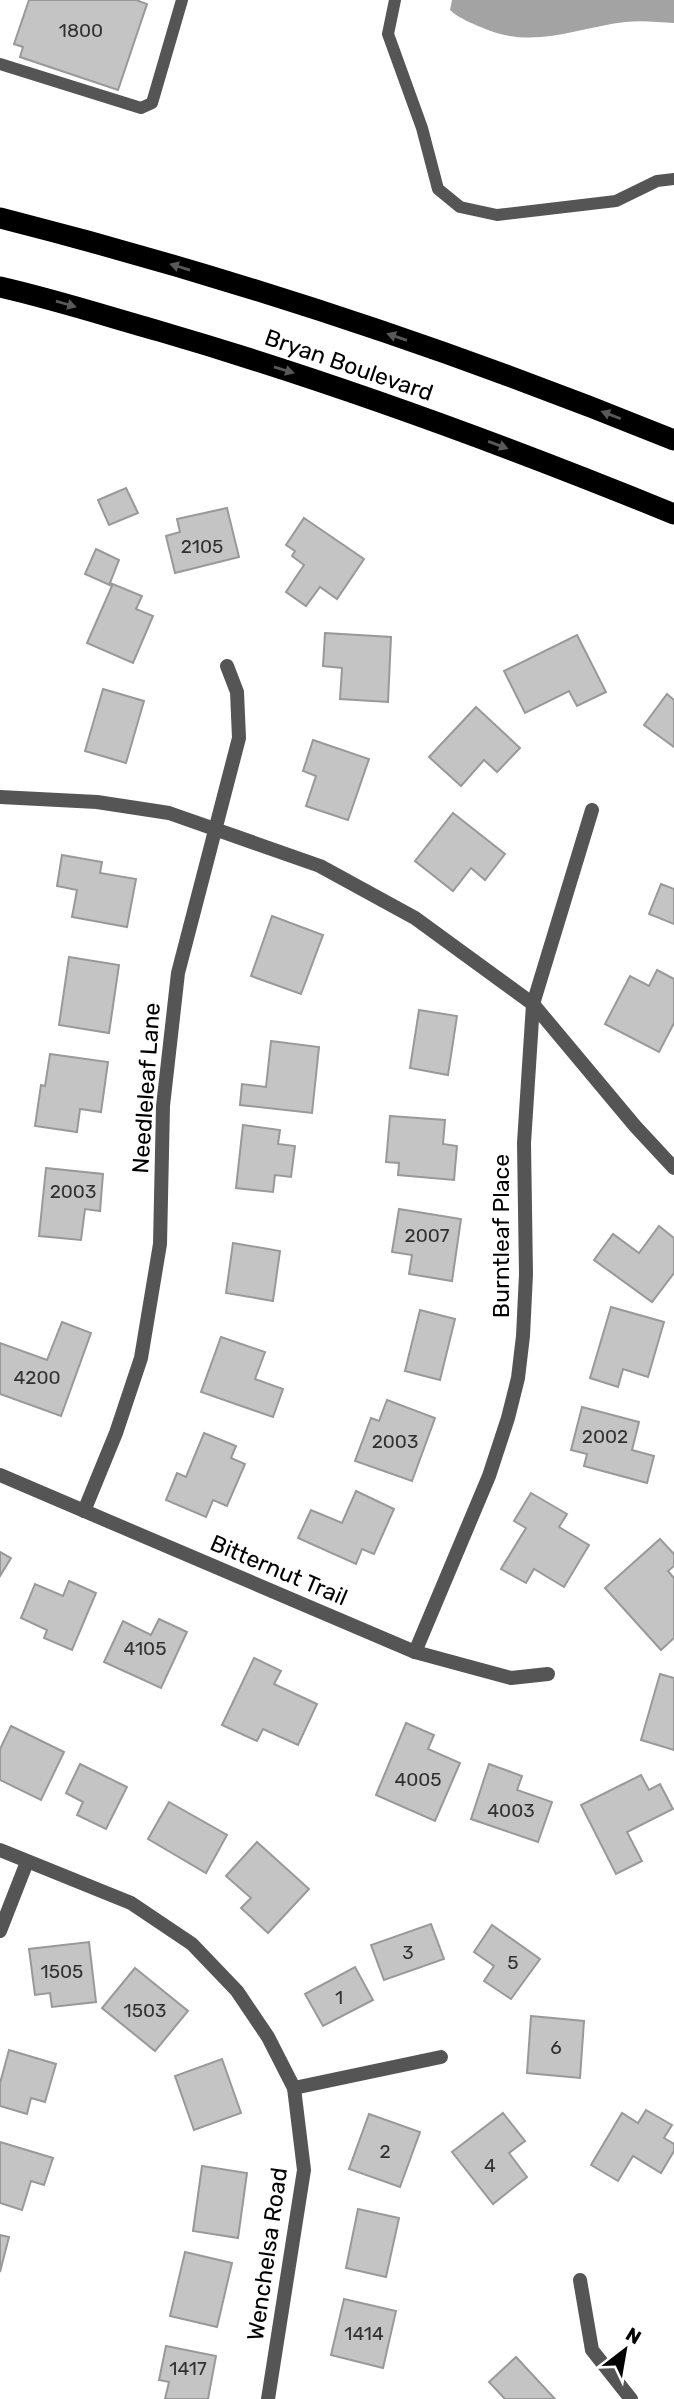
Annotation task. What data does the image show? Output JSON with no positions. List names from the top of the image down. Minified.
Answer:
{"streets":{"highway":["Bryan Boulevard"],"street":["Needleleaf Lane","Burntleaf Place","Bitternut Trail","Wenchelsa Road"]},"crossings":[["Needleleaf Lane","Bitternut Trail"],["Burntleaf Place","Bitternut Trail"]],"house_numbers":["1800","2105","2003","2007","4200","2002","2003","4105","4005","4003","3","5","1505","1","1503","6","2","4","1414","1417"],"north":"top right"}
